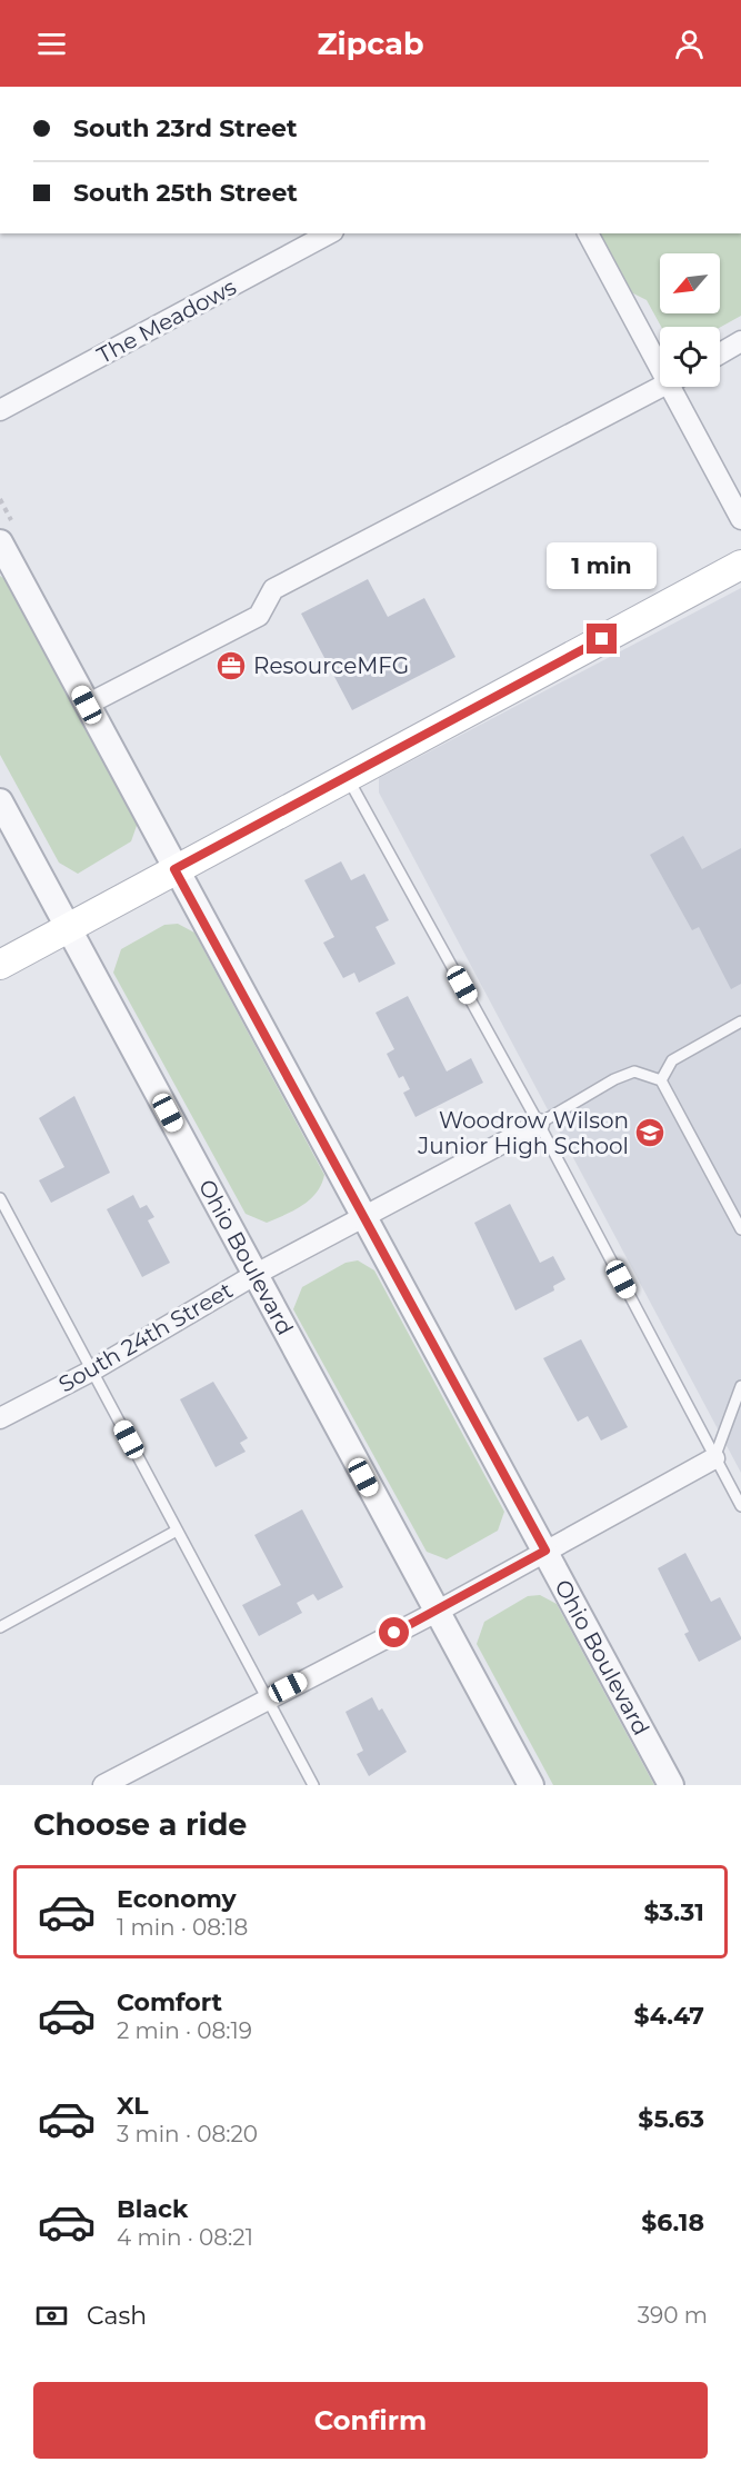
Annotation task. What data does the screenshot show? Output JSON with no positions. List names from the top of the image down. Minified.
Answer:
{"streets":{"street":["The Meadows","Ohio Boulevard","South 24th Street"]},"crossings":[["Ohio Boulevard","South 24th Street"]],"places":{"office":["ResourceMFG"],"school or university":["Woodrow Wilson Junior High School"]},"north":"bottom left","page":{"header":"Zipcab","banner":["South 23rd Street","South 25th Street"],"bubble":"1 min","heading":"Choose a ride","list":[{"name":"Economy","note":"1 min · 08:18","value":"$3.31"},{"name":"Comfort","note":"2 min · 08:19","value":"$4.47"},{"name":"XL","note":"3 min · 08:20","value":"$5.63"},{"name":"Black","note":"4 min · 08:21","value":"$6.18"}],"pay":["Cash","390 m"],"buttons":"Confirm"}}
